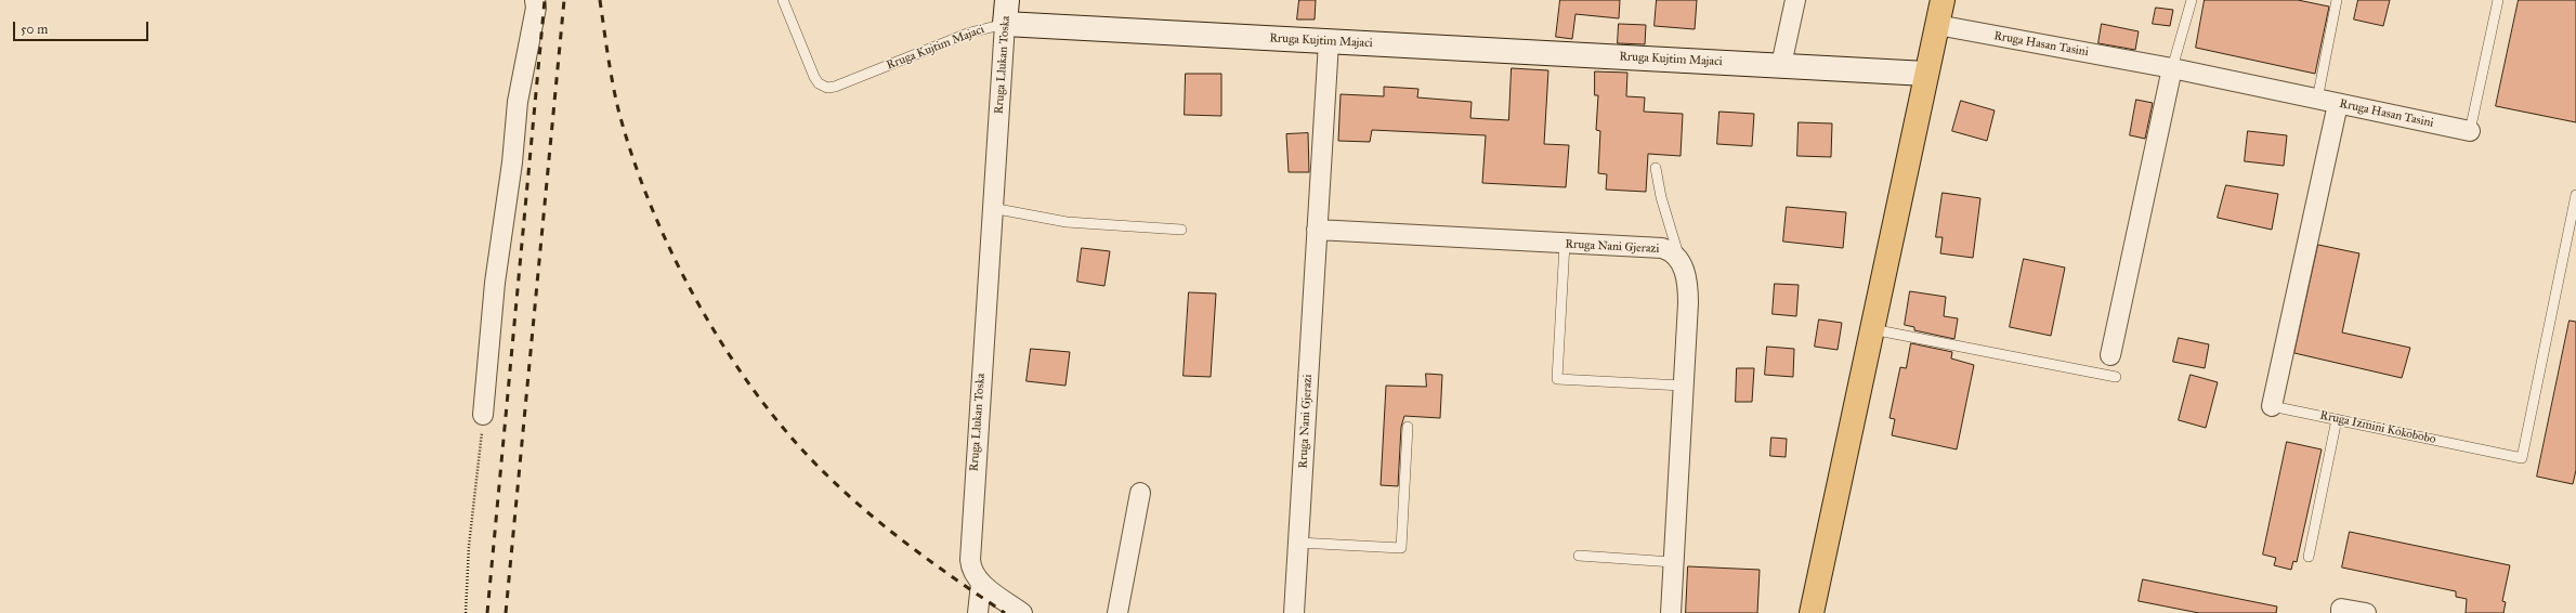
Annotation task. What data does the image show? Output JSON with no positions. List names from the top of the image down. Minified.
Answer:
{"streets":{"street":["Rruga Kujtim Majaci","Rruga Hasan Tasini","Rruga Llukan Toska","Rruga Nani Gjerazi","Rruga Izmini Kokobobo"]},"crossings":[["Rruga Kujtim Majaci","Rruga Llukan Toska"],["Rruga Kujtim Majaci","Rruga Nani Gjerazi"],["Rruga Hasan Tasini","Rruga Izmini Kokobobo"]],"scale_bar":"50 m"}
